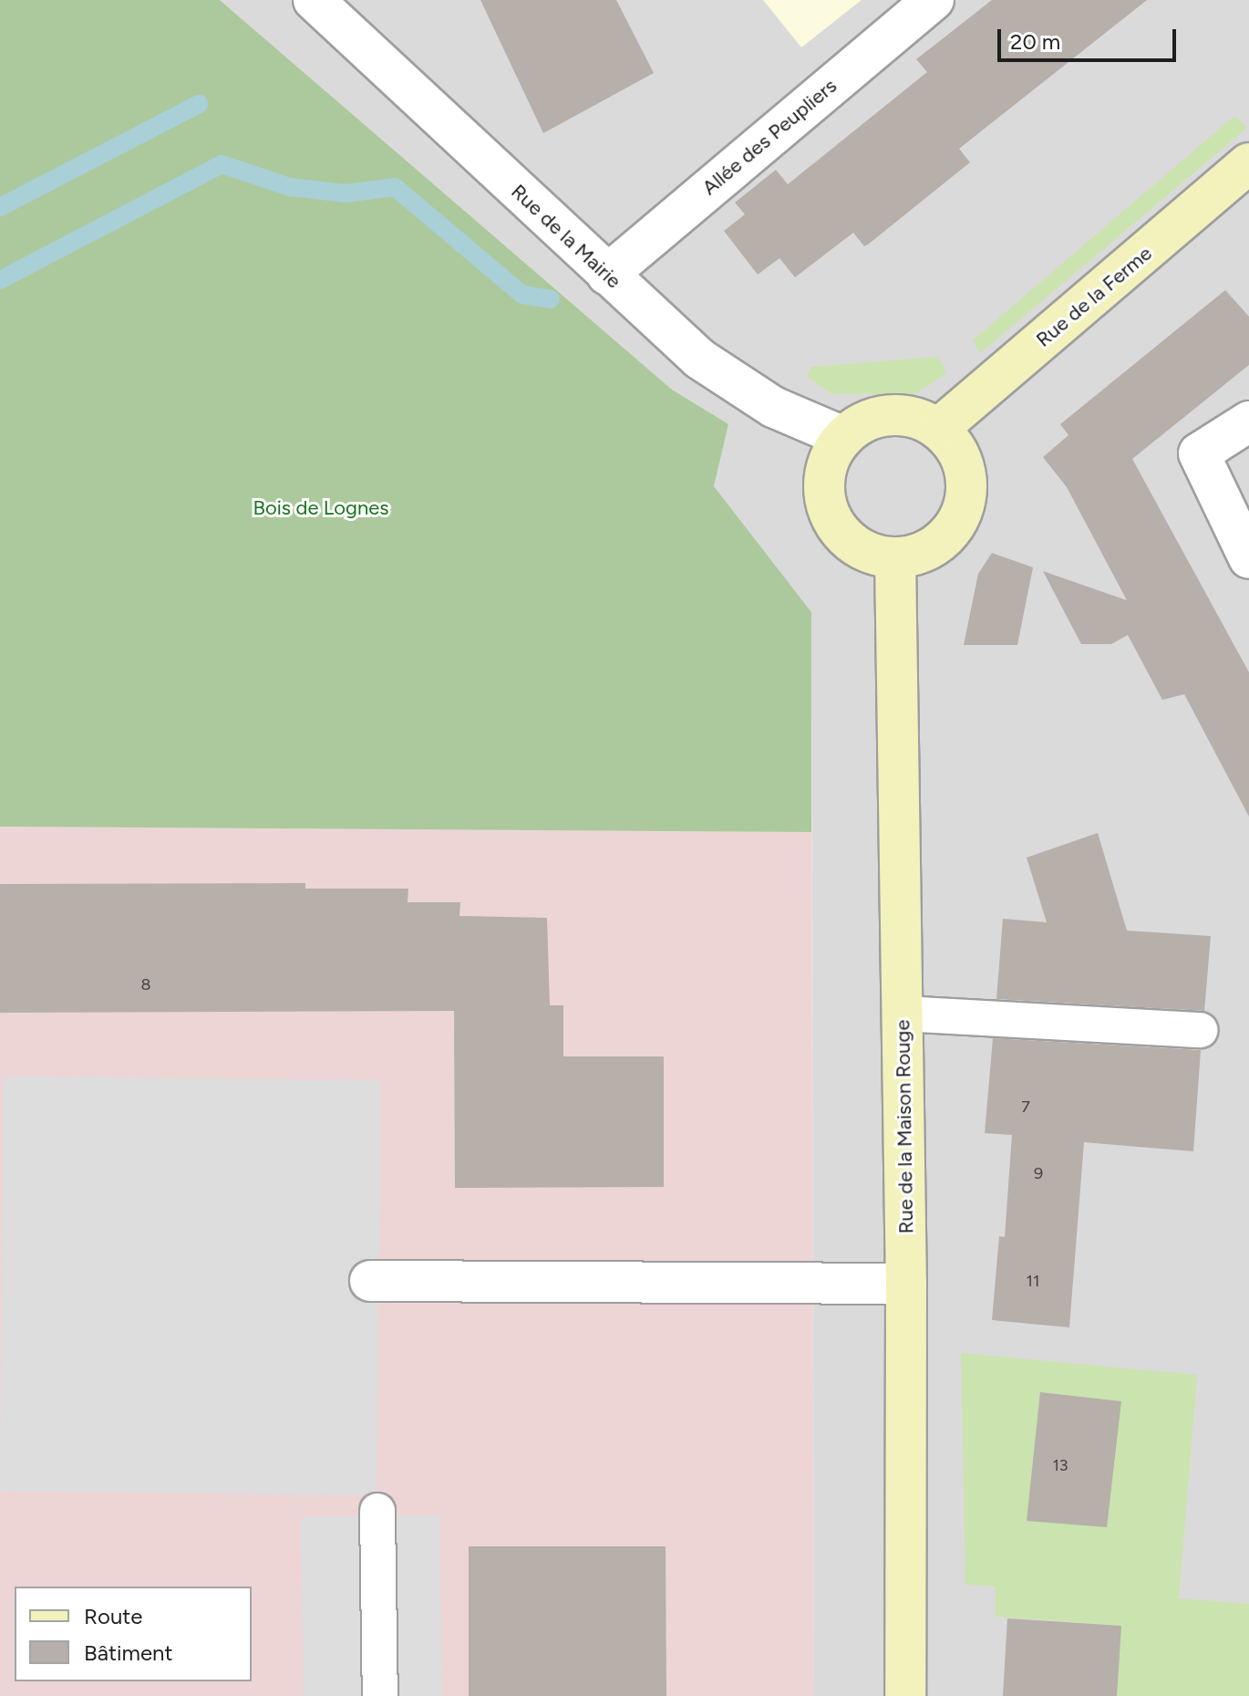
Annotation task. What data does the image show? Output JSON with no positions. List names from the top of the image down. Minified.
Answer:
{"streets":{"street":["Allée des Peupliers","Rue de la Mairie","Rue de la Ferme","Rue de la Maison Rouge"]},"crossings":[["Allée des Peupliers","Rue de la Mairie"],["Rue de la Mairie","Rue de la Ferme"],["Rue de la Mairie","Rue de la Maison Rouge"],["Rue de la Ferme","Rue de la Maison Rouge"]],"parks":["Bois de Lognes"],"house_numbers":["8","7","9","11","13"],"legend":["Route","Bâtiment"],"scale_bar":"20 m"}
